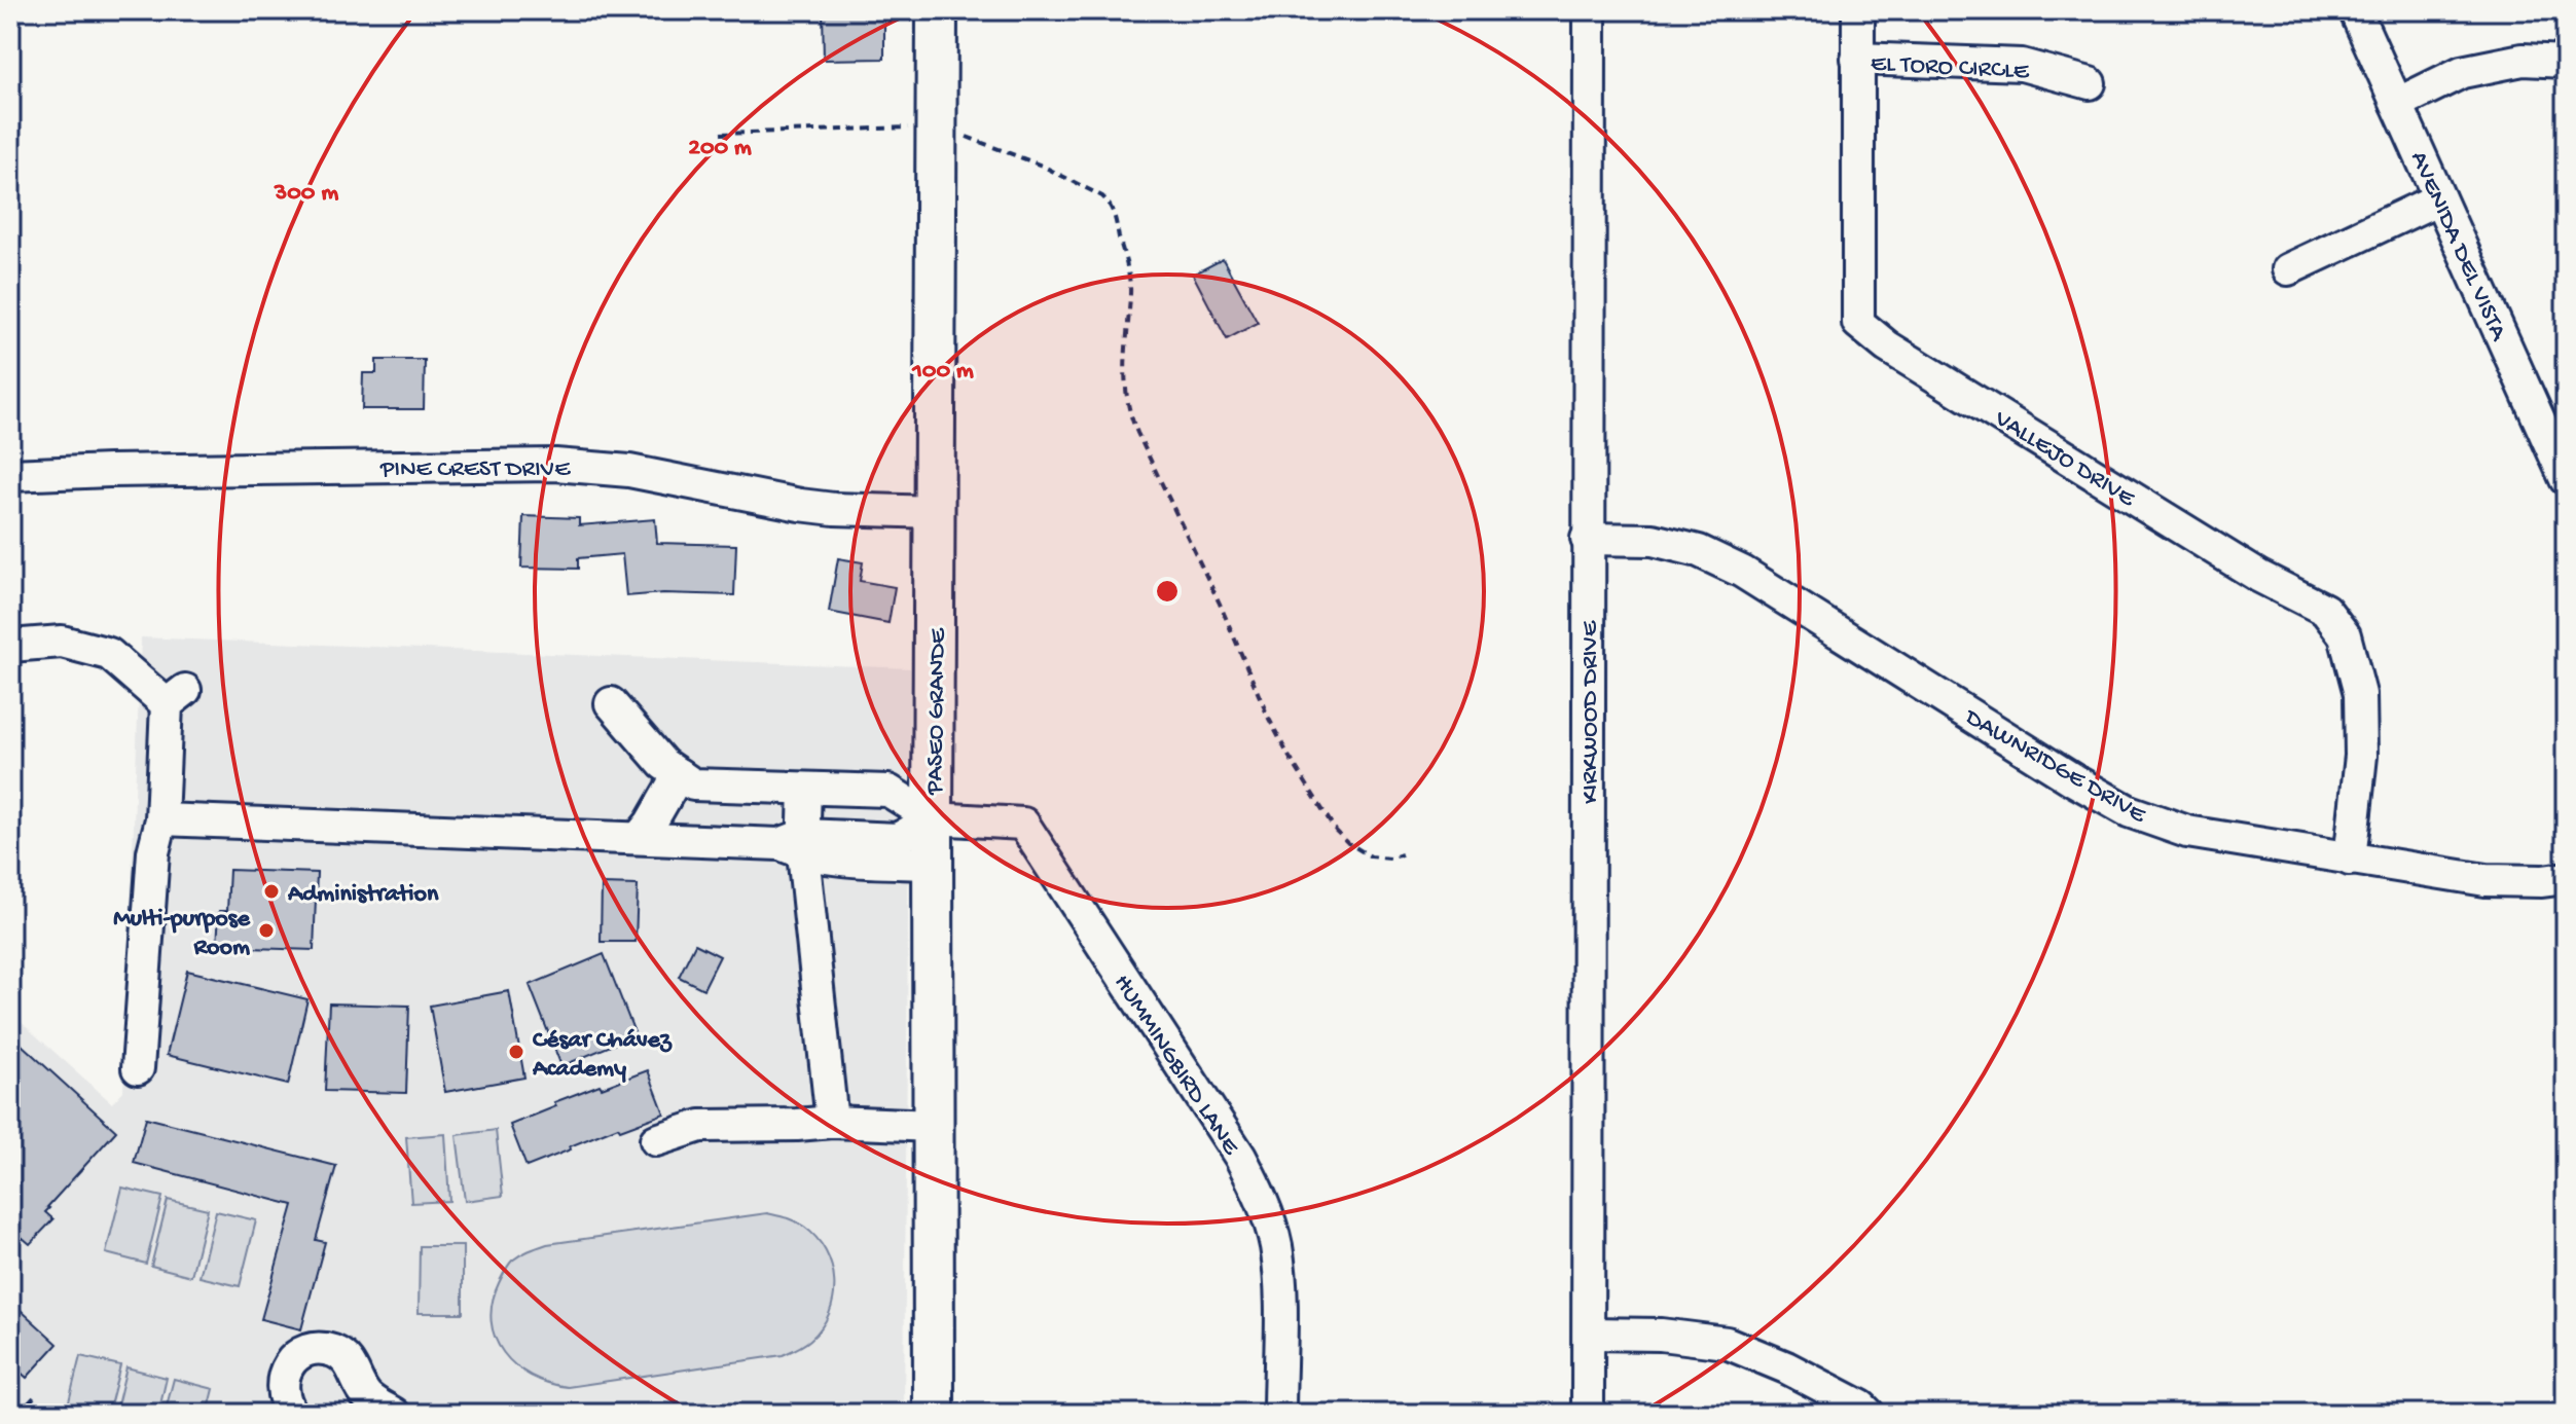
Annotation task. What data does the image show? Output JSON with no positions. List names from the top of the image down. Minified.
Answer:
{"streets":{"main road":["PASEO GRANDE"],"street":["EL TORO CIRCLE","AVENIDA DEL VISTA","VALLEJO DRIVE","PINE CREST DRIVE","KIRKWOOD DRIVE","DAWNRIDGE DRIVE","HUMMINGBIRD LANE"]},"crossings":[["EL TORO CIRCLE","VALLEJO DRIVE"],["VALLEJO DRIVE","DAWNRIDGE DRIVE"],["PINE CREST DRIVE","PASEO GRANDE"],["PASEO GRANDE","HUMMINGBIRD LANE"],["KIRKWOOD DRIVE","DAWNRIDGE DRIVE"]],"places":["Administration","Multi-purpose Room","César Chávez Academy"],"rings":["200 m","300 m","100 m"]}
